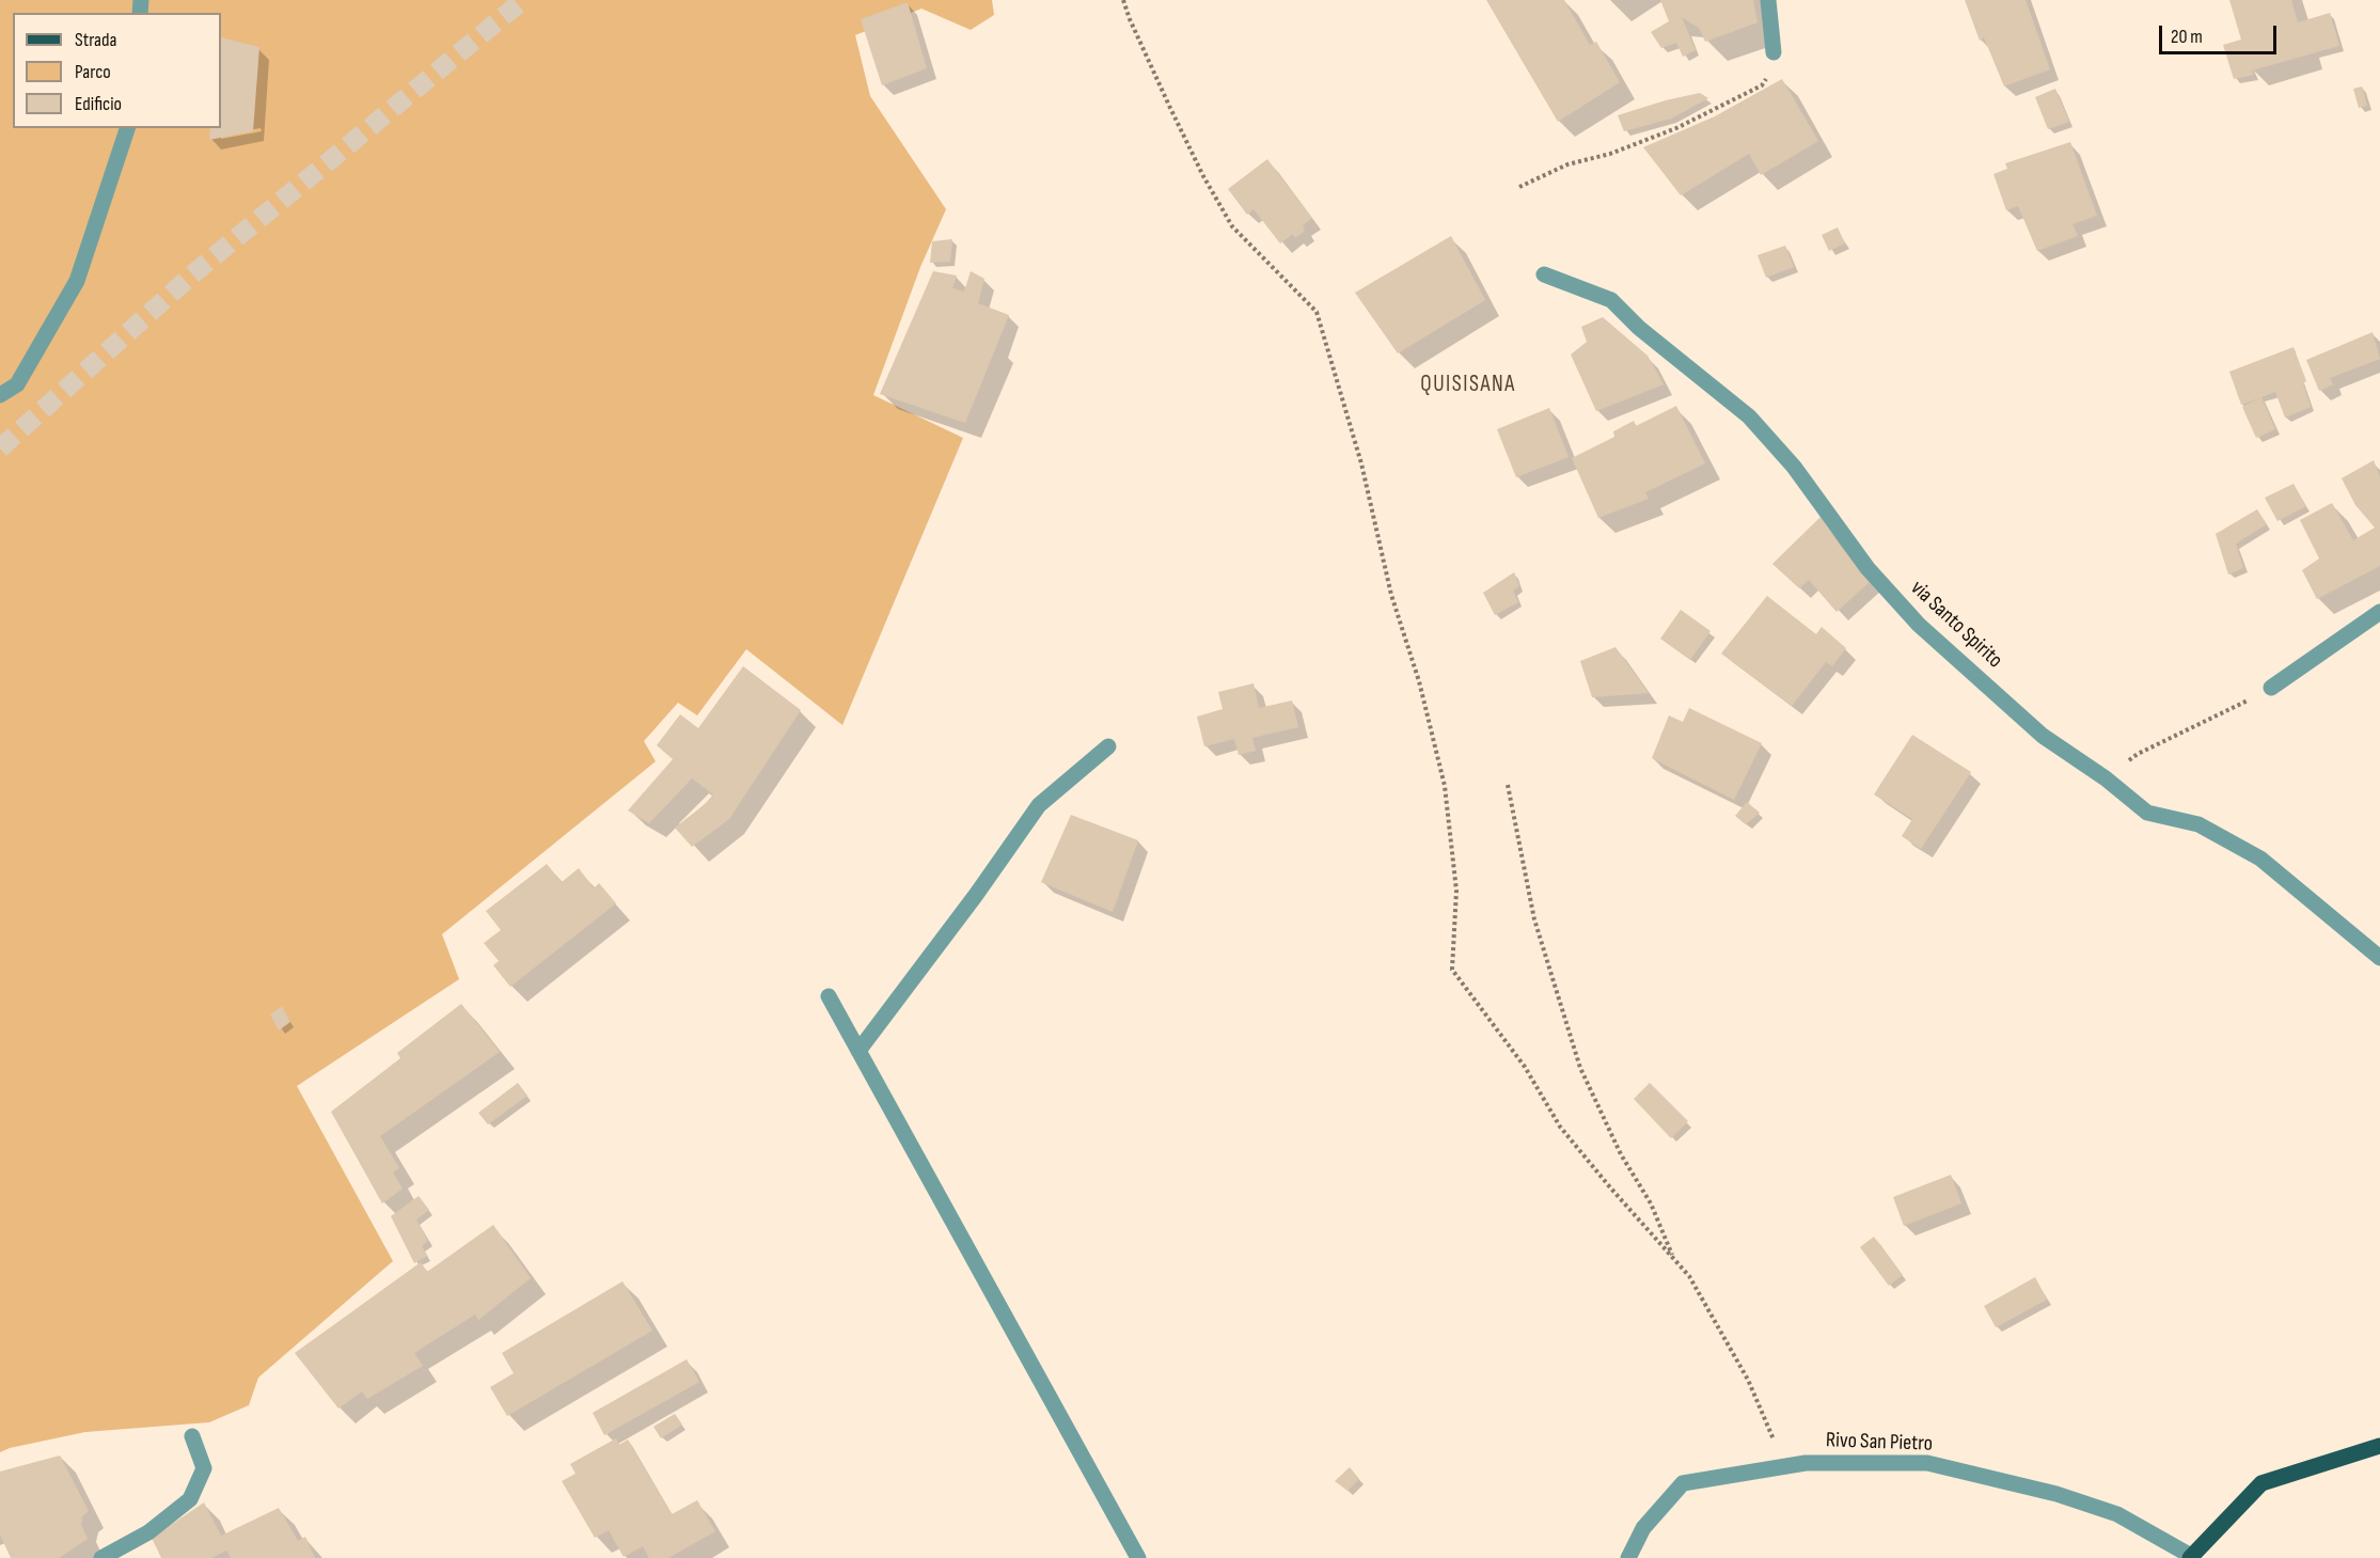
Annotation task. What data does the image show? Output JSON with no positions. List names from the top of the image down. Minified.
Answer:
{"streets":{"street":["via Santo Spirito","Rivo San Pietro"]},"districts":["QUISISANA"],"legend":["Strada","Parco","Edificio"],"scale_bar":"20 m"}
